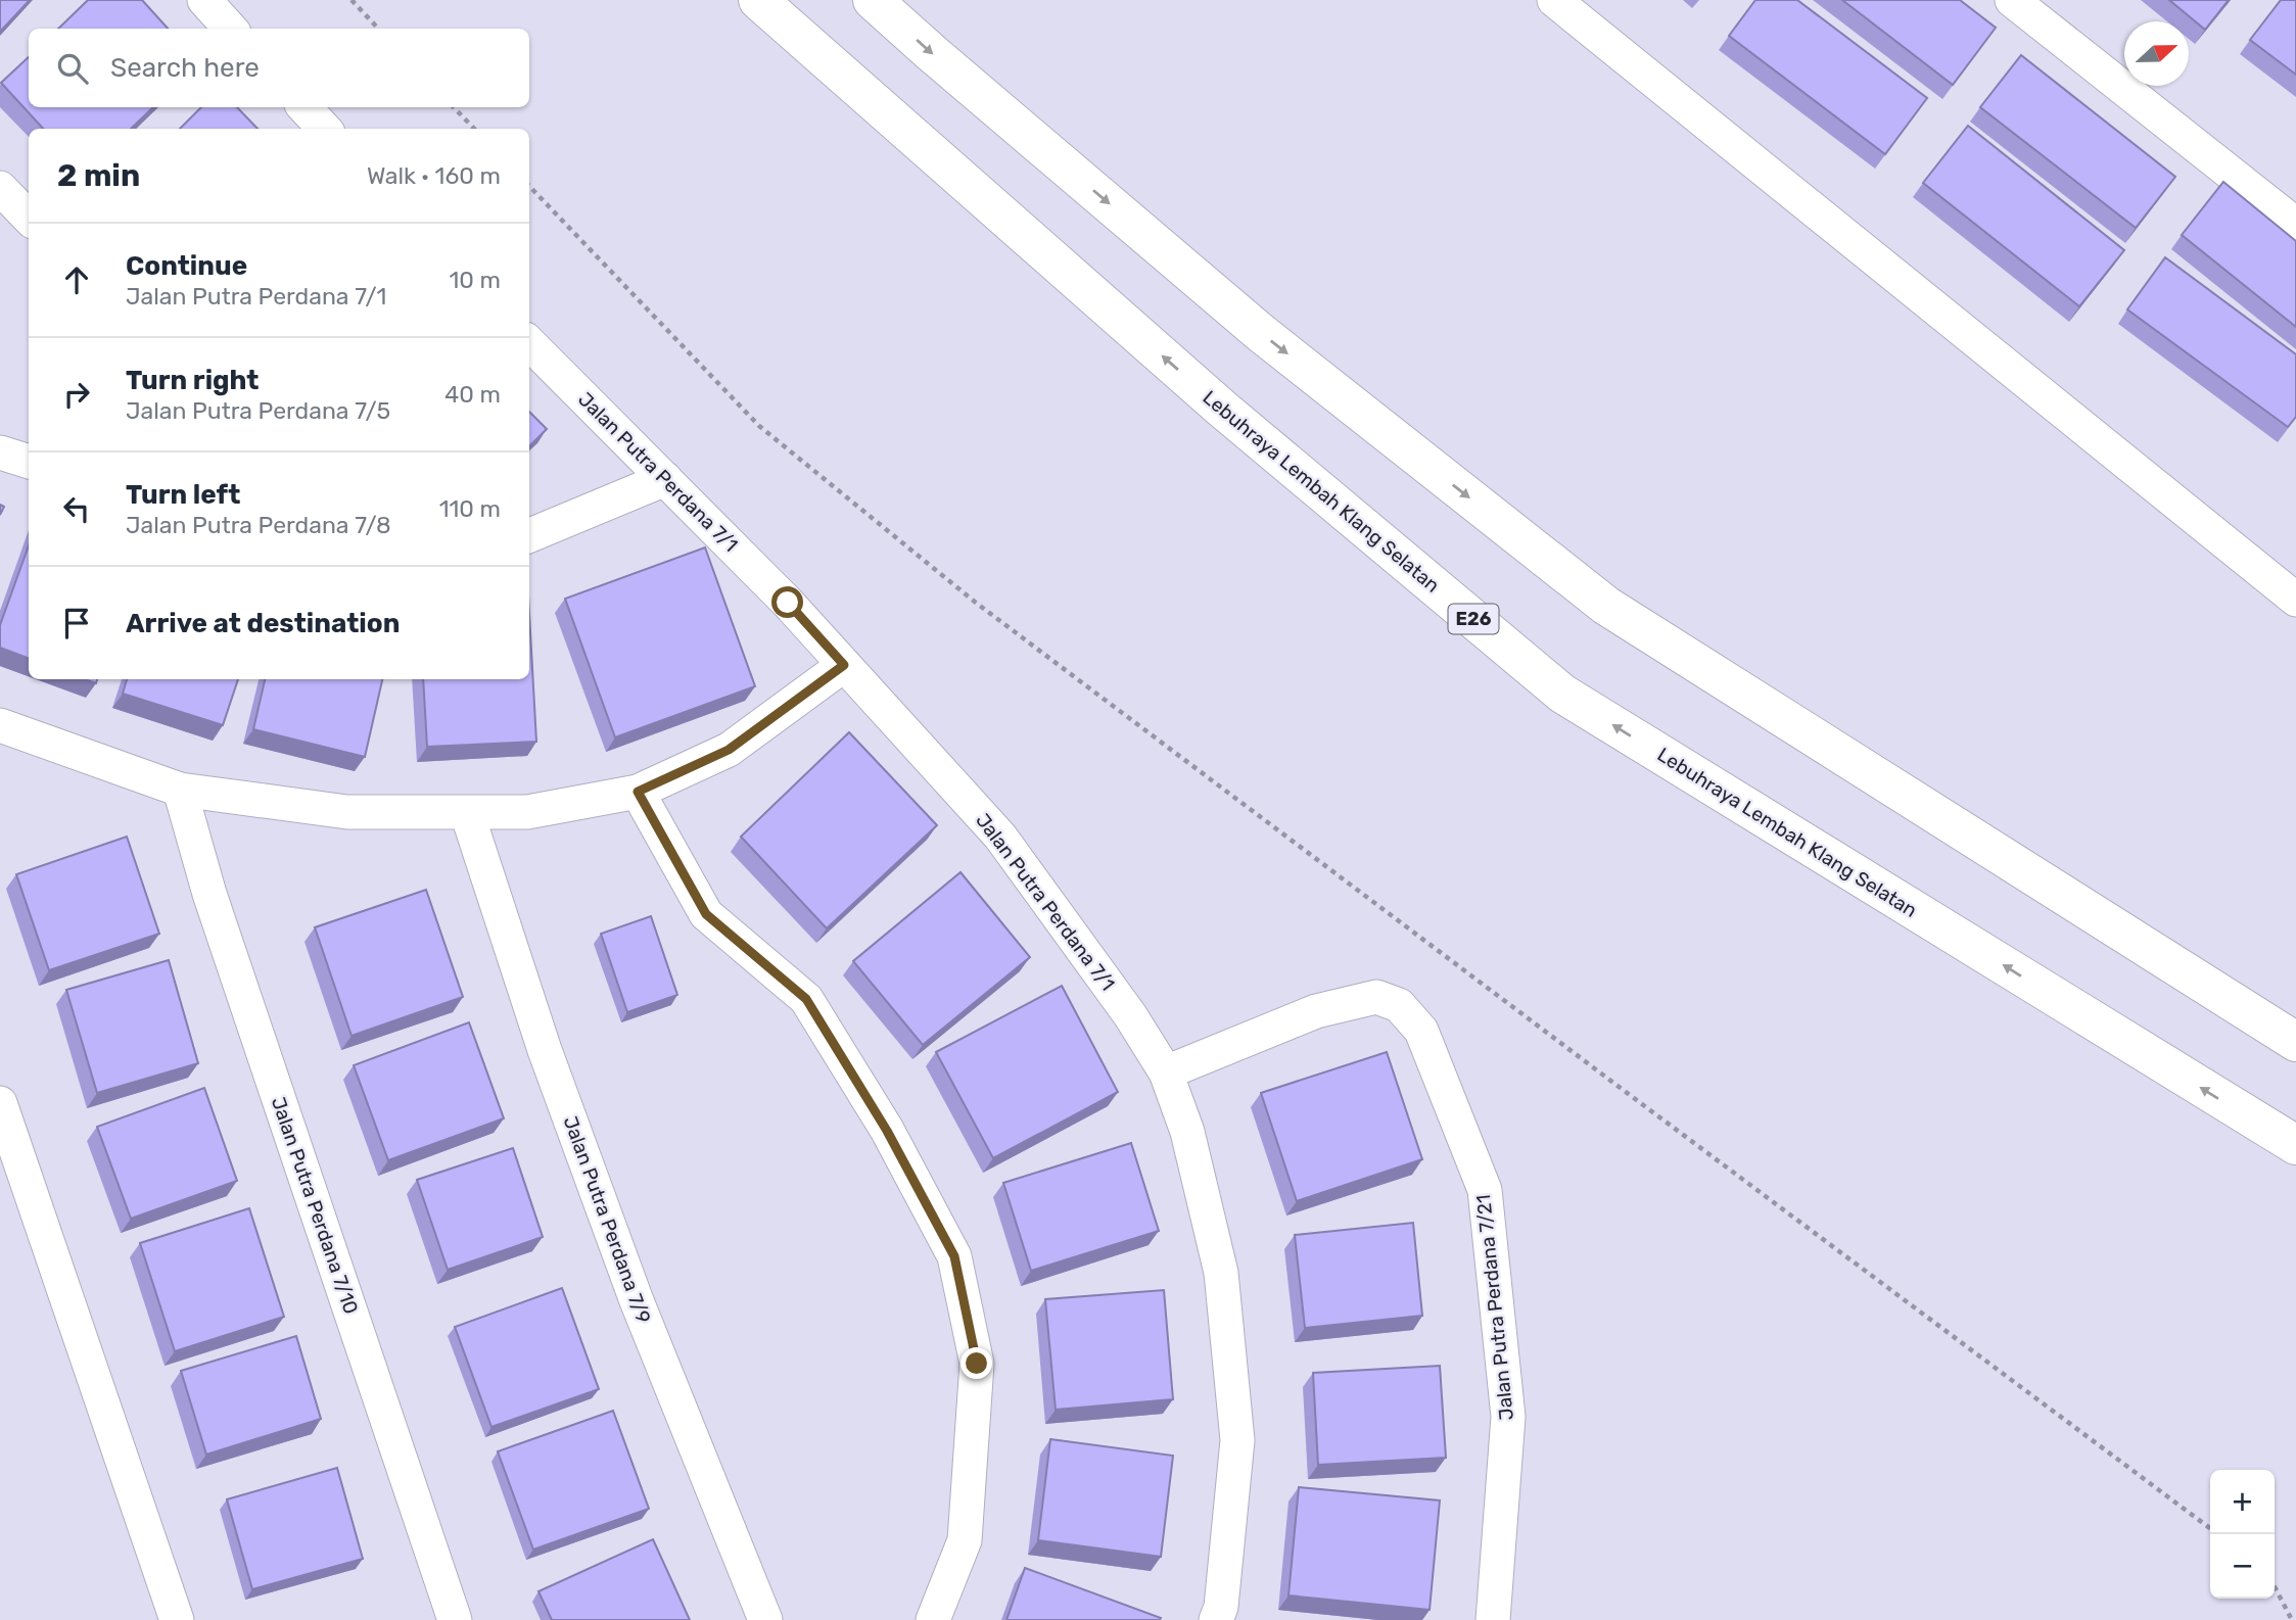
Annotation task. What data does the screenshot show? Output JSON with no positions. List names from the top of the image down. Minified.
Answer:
{"streets":{"highway":["Lebuhraya Lembah Klang Selatan","E26"],"street":["Jalan Putra Perdana 7/1","Jalan Putra Perdana 7/10","Jalan Putra Perdana 7/9","Jalan Putra Perdana 7/21"]},"crossings":[["Jalan Putra Perdana 7/1","Jalan Putra Perdana 7/21"]],"north":"right","page":{"search":"Search here","heading":["2 min","Walk · 160 m"],"list":[["Continue","Jalan Putra Perdana 7/1","10 m"],["Turn right","Jalan Putra Perdana 7/5","40 m"],["Turn left","Jalan Putra Perdana 7/8","110 m"],"Arrive at destination"],"map_buttons":["+","−"]}}
